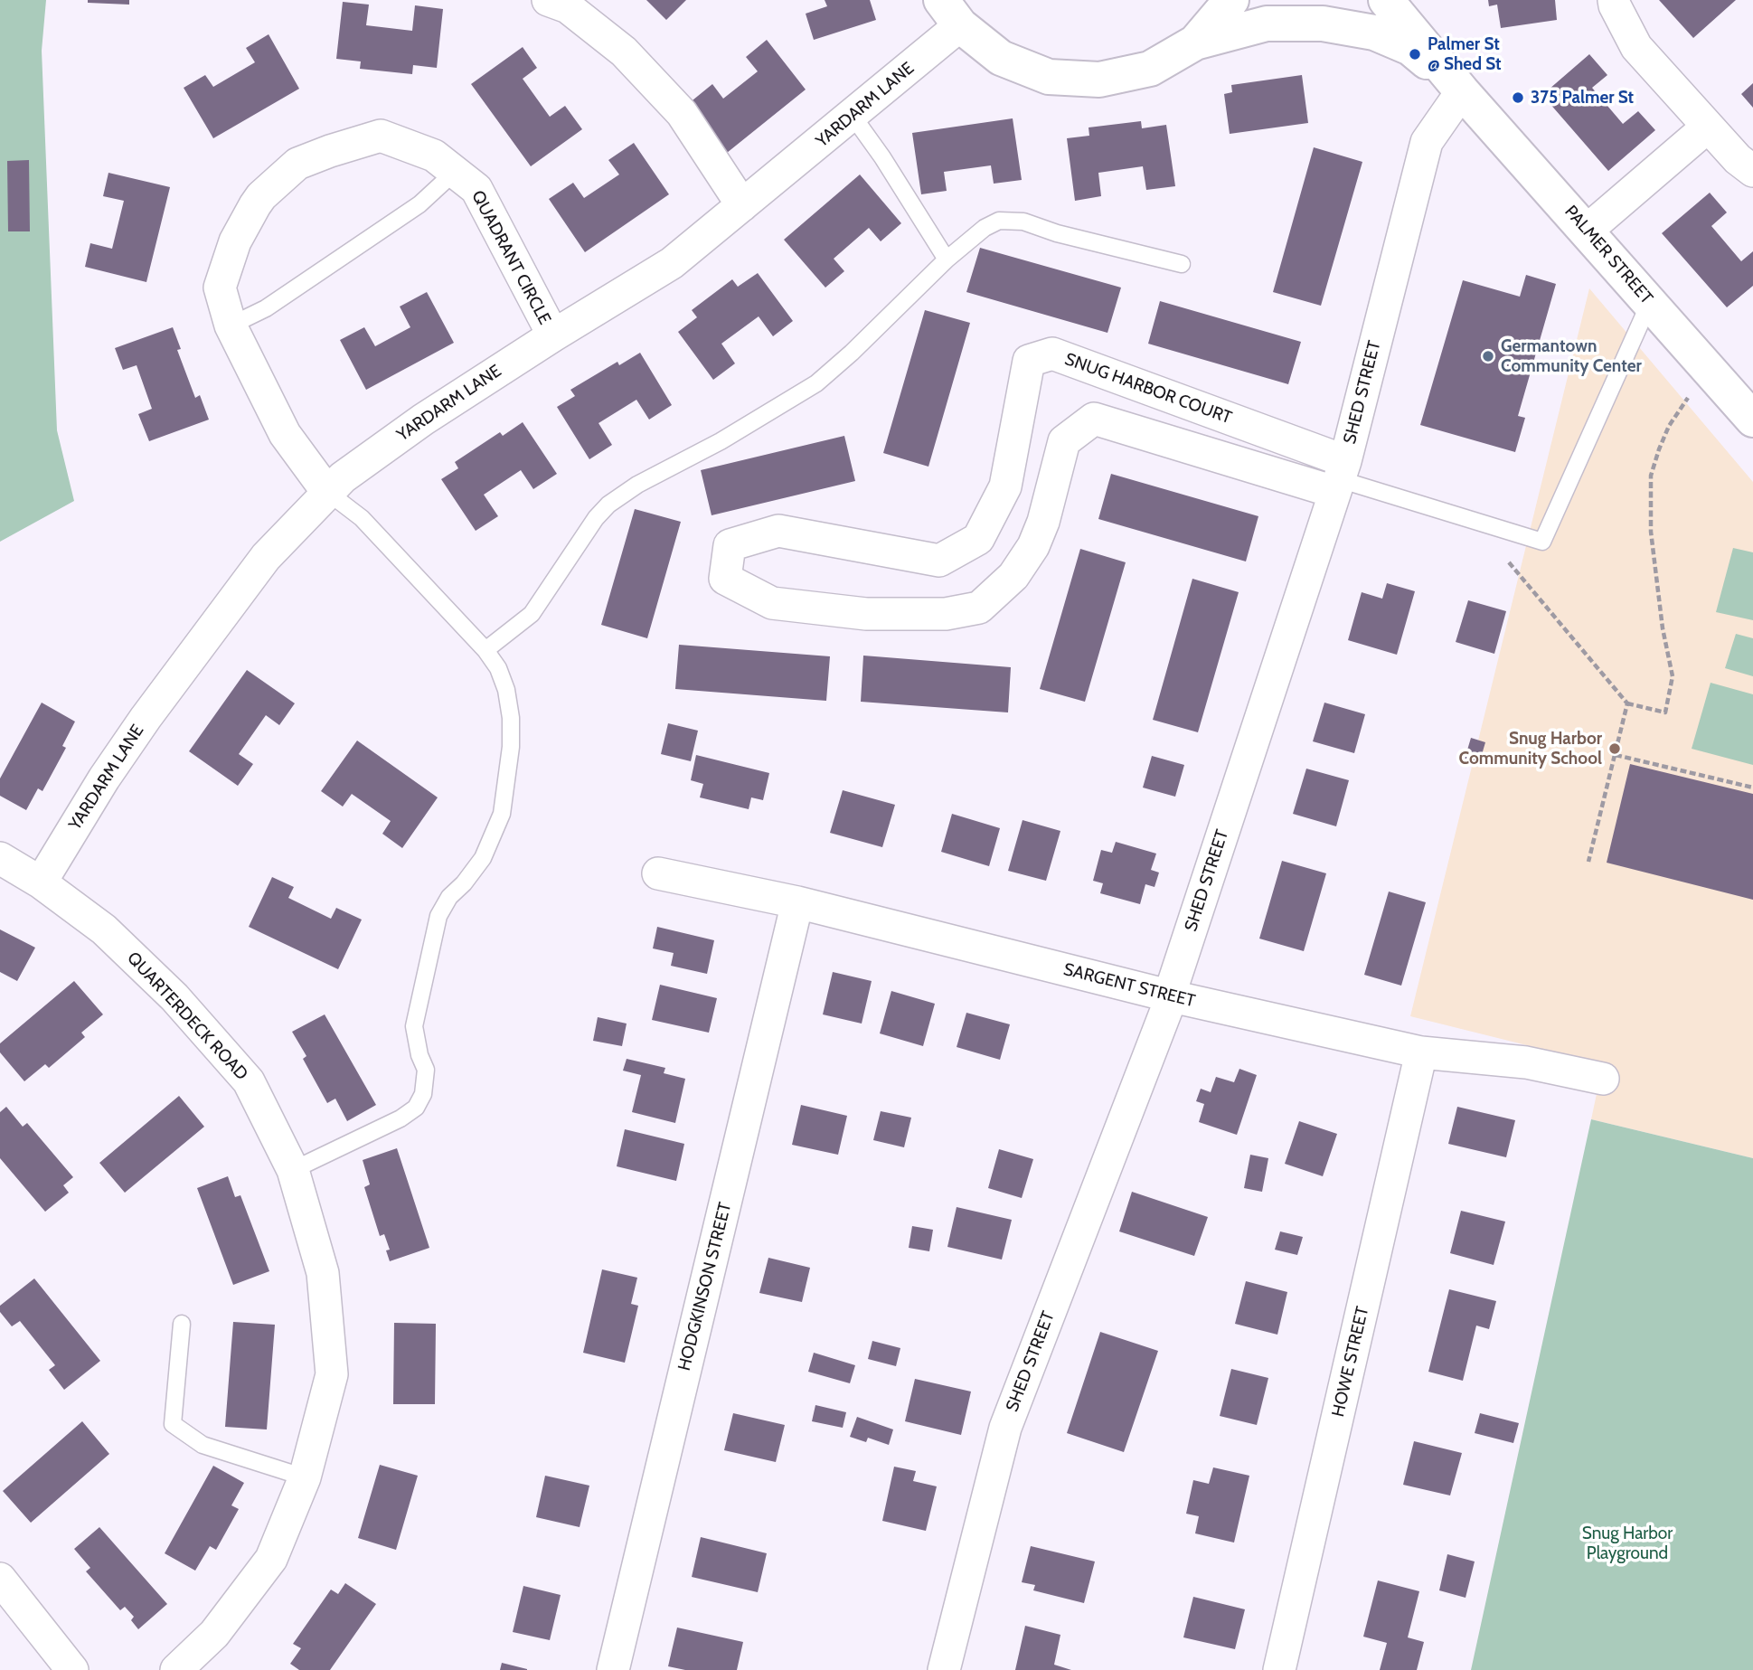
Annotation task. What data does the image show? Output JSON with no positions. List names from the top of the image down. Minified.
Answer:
{"streets":{"street":["YARDARM LANE","PALMER STREET","QUADRANT CIRCLE","SNUG HARBOR COURT","SHED STREET","SARGENT STREET","QUARTERDECK ROAD","HODGKINSON STREET","HOWE STREET"]},"crossings":[["YARDARM LANE","QUADRANT CIRCLE"],["YARDARM LANE","QUARTERDECK ROAD"],["PALMER STREET","SHED STREET"],["SNUG HARBOR COURT","SHED STREET"],["SHED STREET","SARGENT STREET"],["SARGENT STREET","HODGKINSON STREET"],["SARGENT STREET","HOWE STREET"]],"parks":["Snug Harbor Playground"],"places":["Palmer St @ Shed St","375 Palmer St","Germantown Community Center","Snug Harbor Community School"]}
